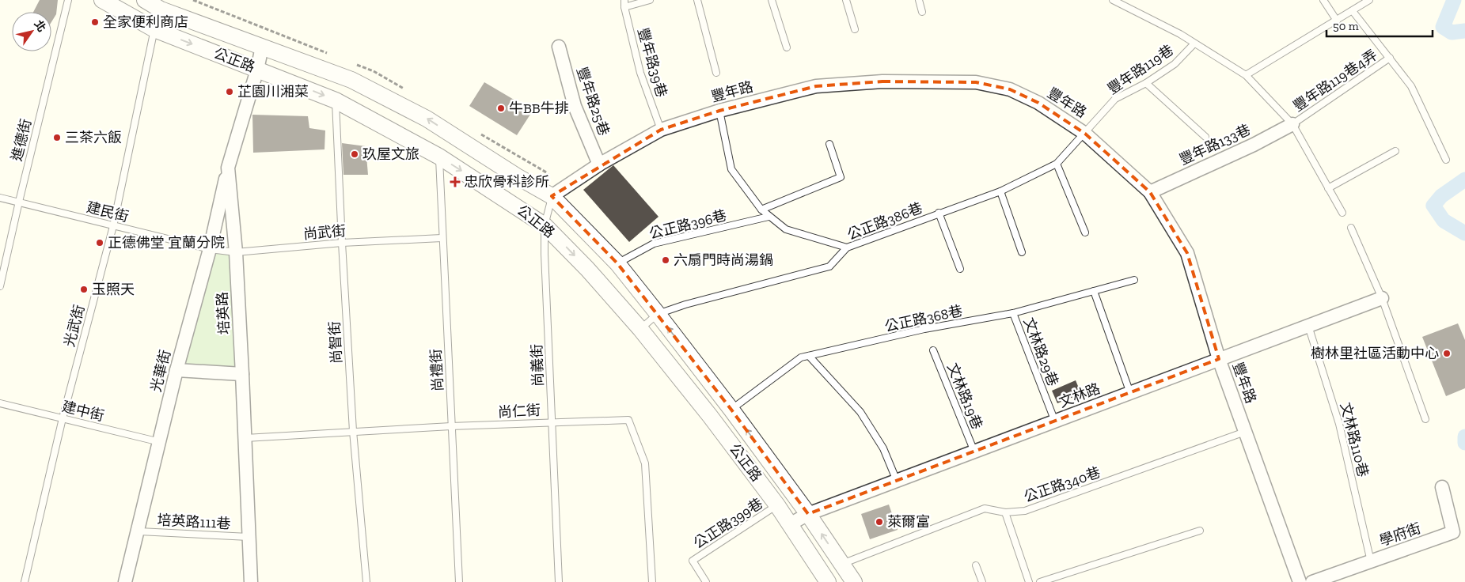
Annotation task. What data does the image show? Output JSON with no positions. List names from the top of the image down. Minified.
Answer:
{"streets":{"street":["公正路","豐年路","豐年路25巷","豐年路133巷","培英路","光華街","文林路","學府街"],"lane":["豐年路39巷","豐年路119巷","豐年路119巷4弄","進德街","建民街","公正路386巷","公正路396巷","尚武街","公正路368巷","光武街","尚智街","文林路29巷","尚義街","尚禮街","文林路19巷","建中街","尚仁街","文林路110巷","公正路340巷","培英路111巷","公正路399巷"]},"crossings":[["公正路","豐年路"],["公正路","公正路386巷"],["公正路","公正路396巷"],["公正路","培英路"],["公正路","公正路368巷"],["公正路","光武街"],["公正路","尚智街"],["公正路","尚義街"],["公正路","尚禮街"],["公正路","文林路"],["公正路","公正路340巷"],["公正路","公正路399巷"],["豐年路39巷","豐年路"],["豐年路119巷","豐年路119巷4弄"],["豐年路119巷","豐年路"],["豐年路119巷","公正路386巷"],["豐年路119巷4弄","豐年路133巷"],["豐年路","豐年路25巷"],["豐年路","豐年路133巷"],["豐年路","公正路386巷"],["豐年路","尚義街"],["豐年路","文林路"],["豐年路","公正路340巷"],["進德街","建民街"],["建民街","尚武街"],["建民街","光武街"],["建民街","光華街"],["尚武街","培英路"],["尚武街","尚智街"],["尚武街","尚禮街"],["尚武街","光華街"],["培英路","光華街"],["培英路","尚仁街"],["培英路","培英路111巷"],["公正路368巷","文林路29巷"],["光武街","建中街"],["尚智街","尚仁街"],["文林路29巷","文林路"],["尚義街","尚仁街"],["尚禮街","尚仁街"],["光華街","建中街"],["光華街","培英路111巷"],["文林路","文林路19巷"],["文林路","文林路110巷"],["文林路110巷","學府街"]],"places":{"other":["全家便利商店","芷園川湘菜","牛BB牛排","三茶六飯","玖屋文旅","正德佛堂 宜蘭分院","六扇門時尚湯鍋","玉照天","樹林里社區活動中心","萊爾富"],"health":["忠欣骨科診所"]},"scale_bar":"50 m","north":"top right"}
